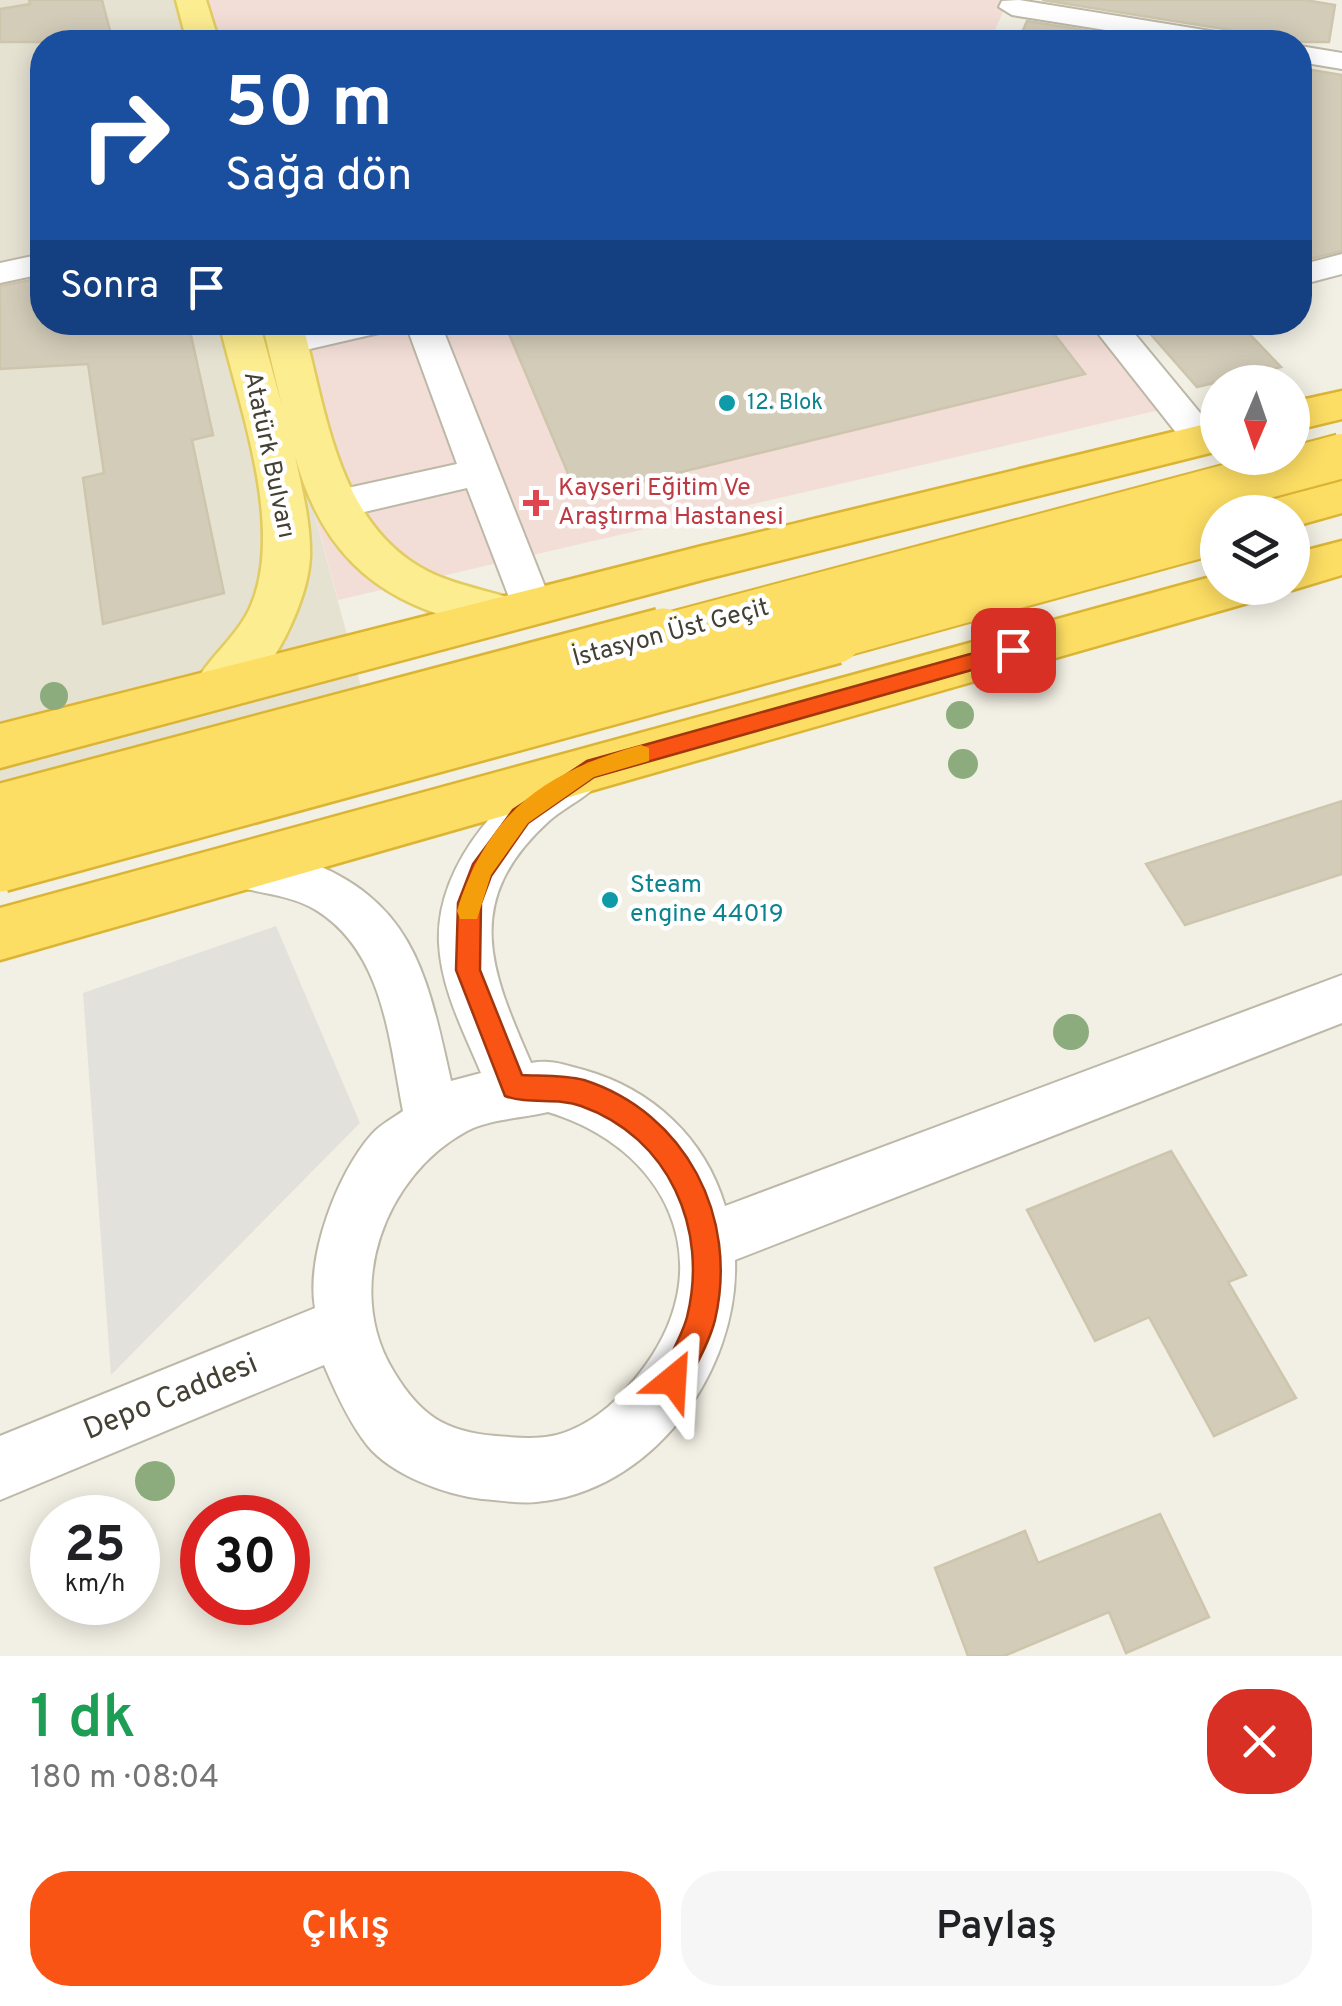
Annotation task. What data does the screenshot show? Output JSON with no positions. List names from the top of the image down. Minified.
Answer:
{"streets":{"highway":["İstasyon Üst Geçit"],"main road":["Atatürk Bulvarı"],"street":["Depo Caddesi"]},"places":{"other":["12. Blok","Steam engine 44019"],"health":["Kayseri Eğitim Ve Araştırma Hastanesi"]},"north":"bottom","page":{"turn":["50 m","Sağa dön"],"then":"Sonra","speed":"25 km/h","limit":"30","heading":["1 dk","180 m · 08:04"],"buttons":["Çıkış","Paylaş"]}}
